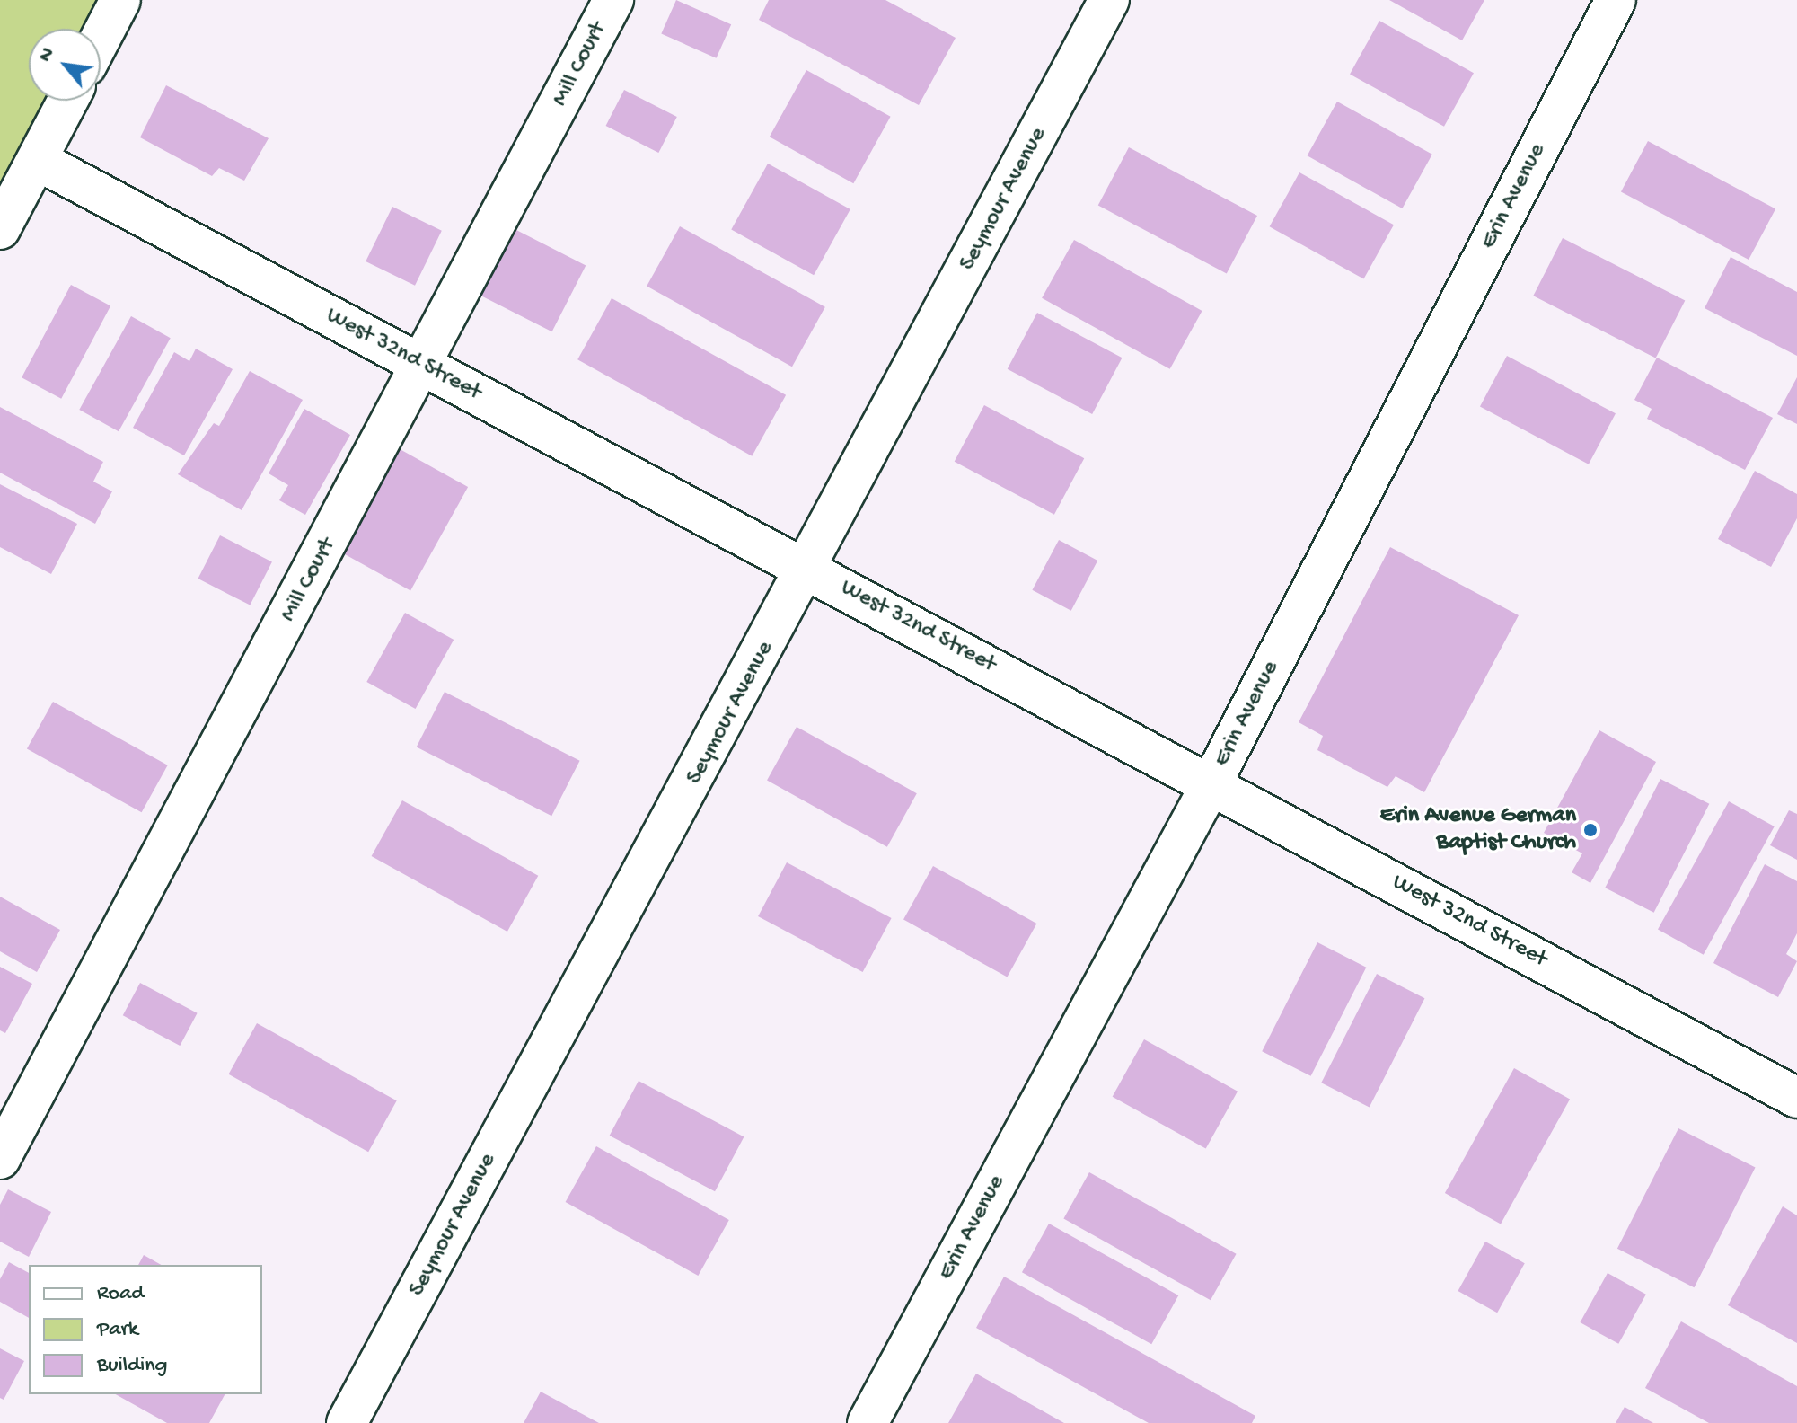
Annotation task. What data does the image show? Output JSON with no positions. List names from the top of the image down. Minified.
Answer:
{"streets":{"street":["Mill Court","Erin Avenue","Seymour Avenue","West 32nd Street"]},"crossings":[["Mill Court","West 32nd Street"],["Erin Avenue","West 32nd Street"],["Seymour Avenue","West 32nd Street"]],"places":["Erin Avenue German Baptist Church"],"legend":["Road","Park","Building"],"north":"top left"}
